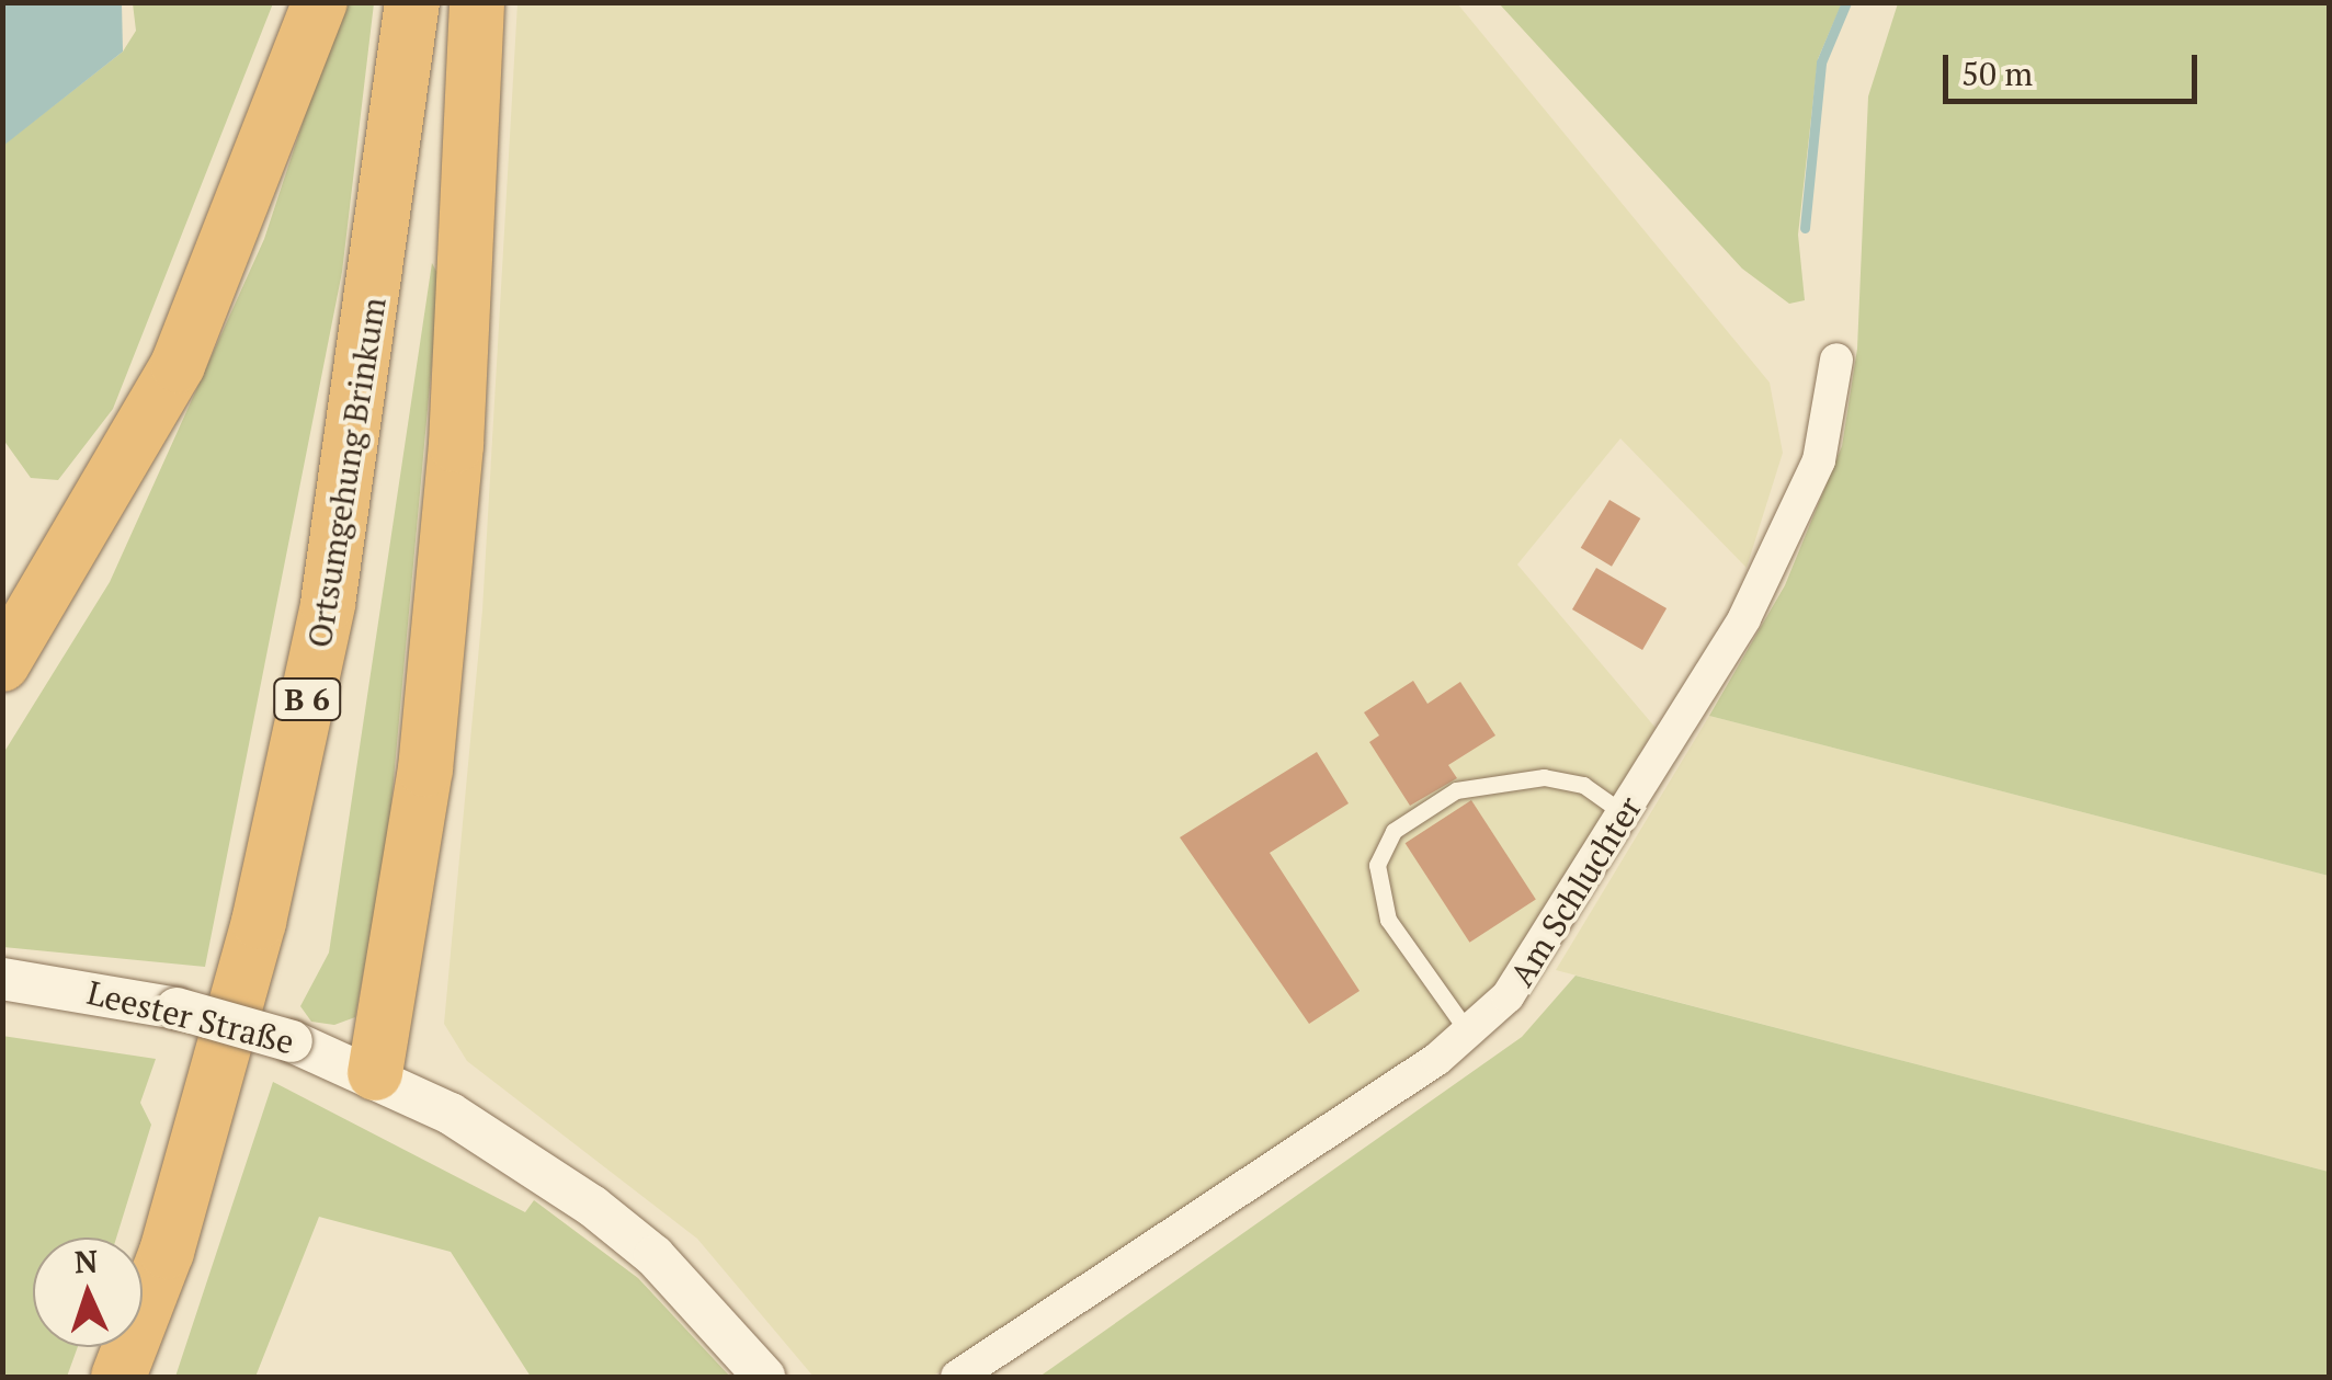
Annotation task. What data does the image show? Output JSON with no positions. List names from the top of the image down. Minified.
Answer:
{"streets":{"highway":["Ortsumgehung Brinkum","B 6"],"street":["Am Schluchter","Leester Straße"]},"scale_bar":"50 m","north":"top"}
